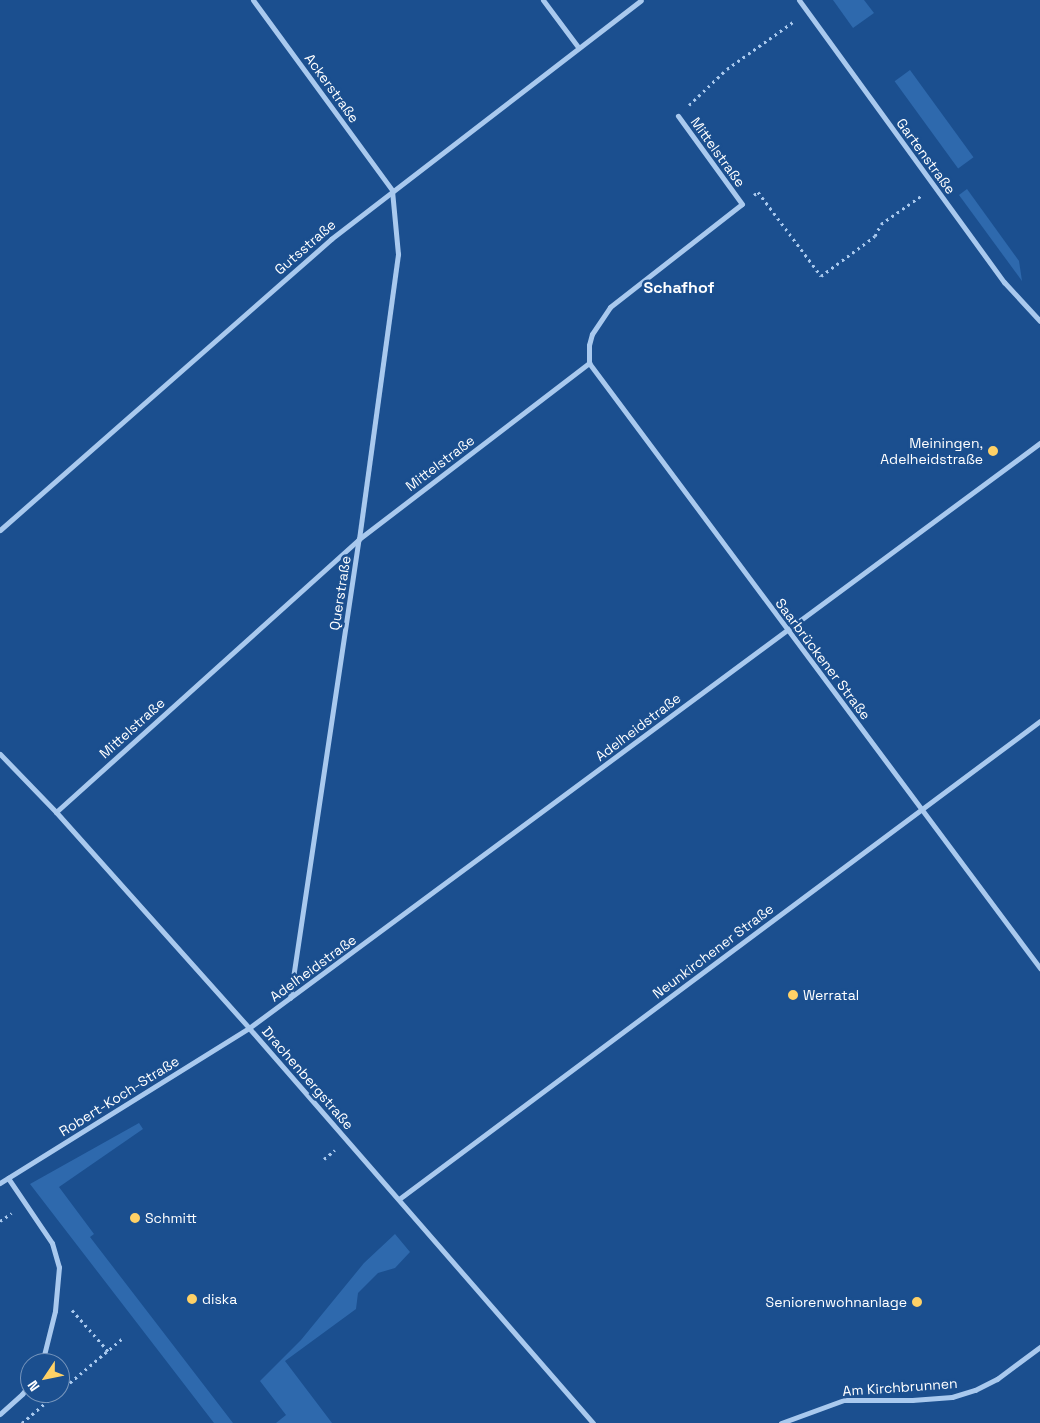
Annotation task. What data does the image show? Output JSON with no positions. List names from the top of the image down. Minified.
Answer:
{"streets":{"street":["Ackerstraße","Mittelstraße","Gartenstraße","Gutsstraße","Querstraße","Saarbrückener Straße","Adelheidstraße","Neunkirchener Straße","Drachenbergstraße","Robert-Koch-Straße","Am Kirchbrunnen"]},"crossings":[["Ackerstraße","Gutsstraße"],["Ackerstraße","Querstraße"],["Mittelstraße","Querstraße"],["Mittelstraße","Saarbrückener Straße"],["Mittelstraße","Drachenbergstraße"],["Gutsstraße","Querstraße"],["Querstraße","Adelheidstraße"],["Saarbrückener Straße","Adelheidstraße"],["Saarbrückener Straße","Neunkirchener Straße"],["Adelheidstraße","Drachenbergstraße"],["Adelheidstraße","Robert-Koch-Straße"],["Neunkirchener Straße","Drachenbergstraße"],["Drachenbergstraße","Robert-Koch-Straße"]],"districts":["Schafhof"],"places":["Meiningen, Adelheidstraße","Werratal","Schmitt","diska","Seniorenwohnanlage"],"north":"bottom left"}
